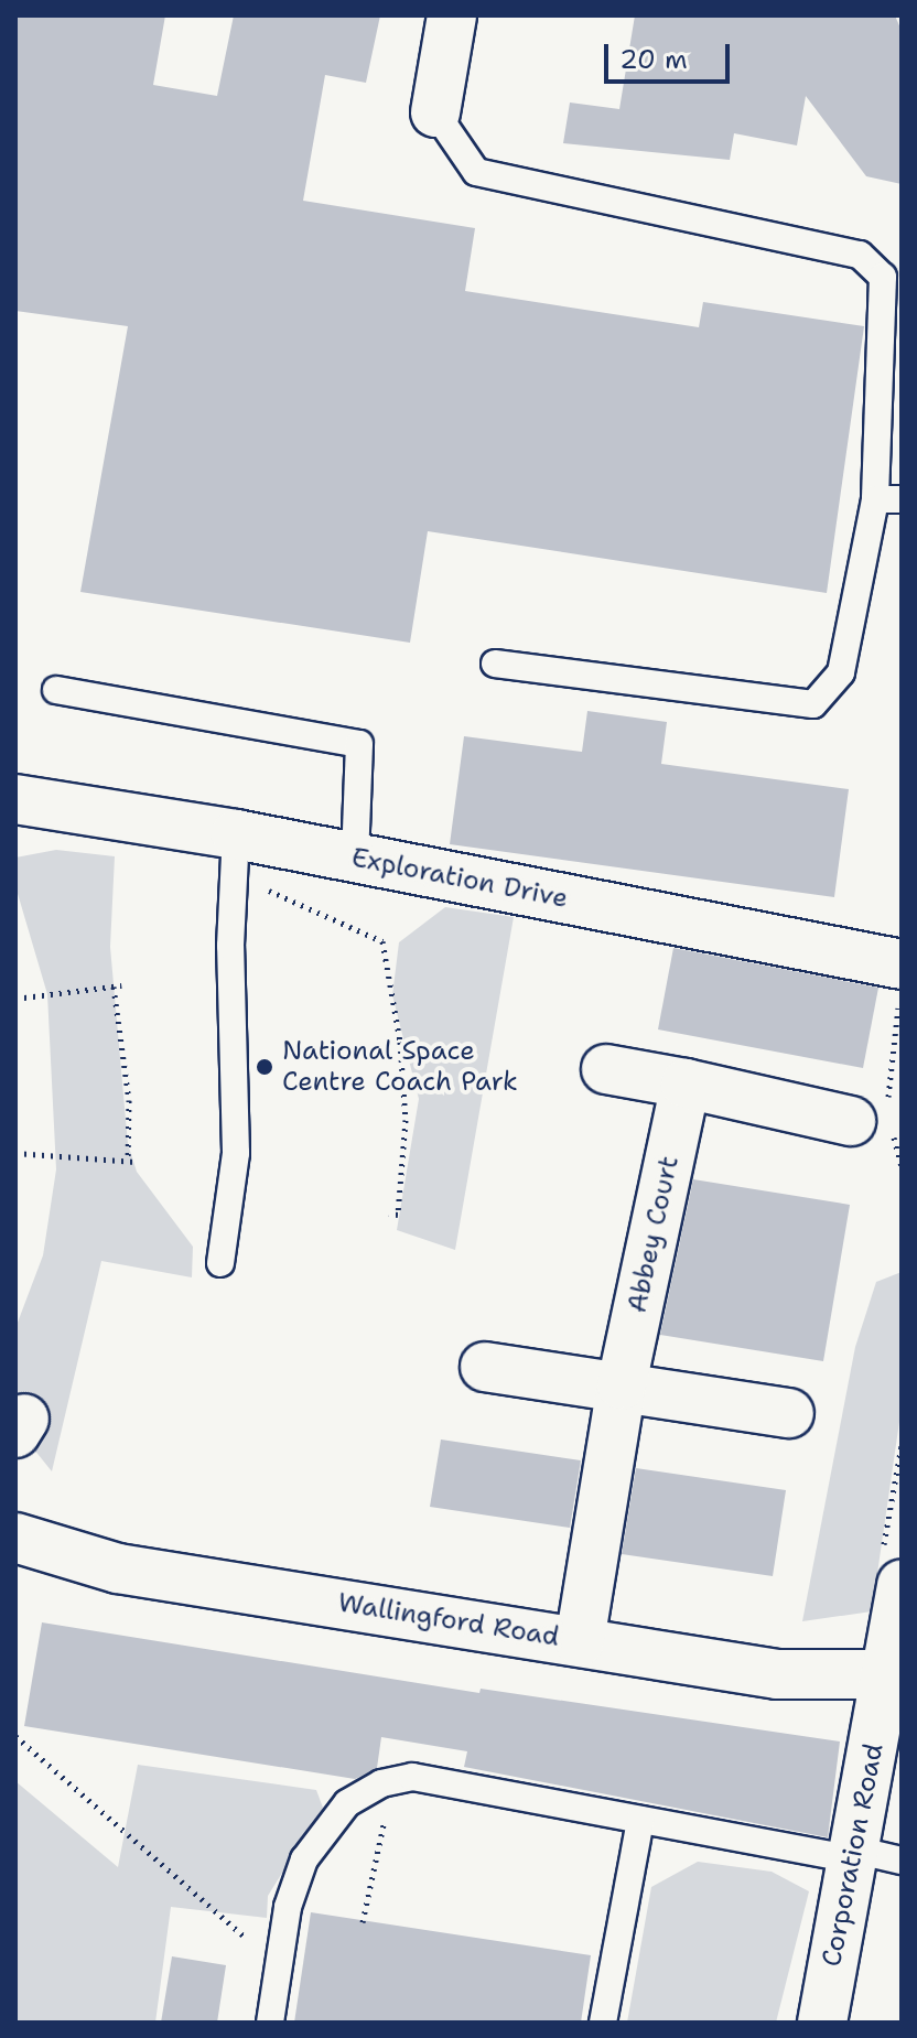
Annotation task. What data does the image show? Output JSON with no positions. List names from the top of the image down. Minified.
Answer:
{"streets":{"street":["Exploration Drive","Abbey Court","Wallingford Road","Corporation Road"]},"crossings":[["Abbey Court","Wallingford Road"],["Wallingford Road","Corporation Road"]],"places":["National Space Centre Coach Park"],"scale_bar":"20 m"}
